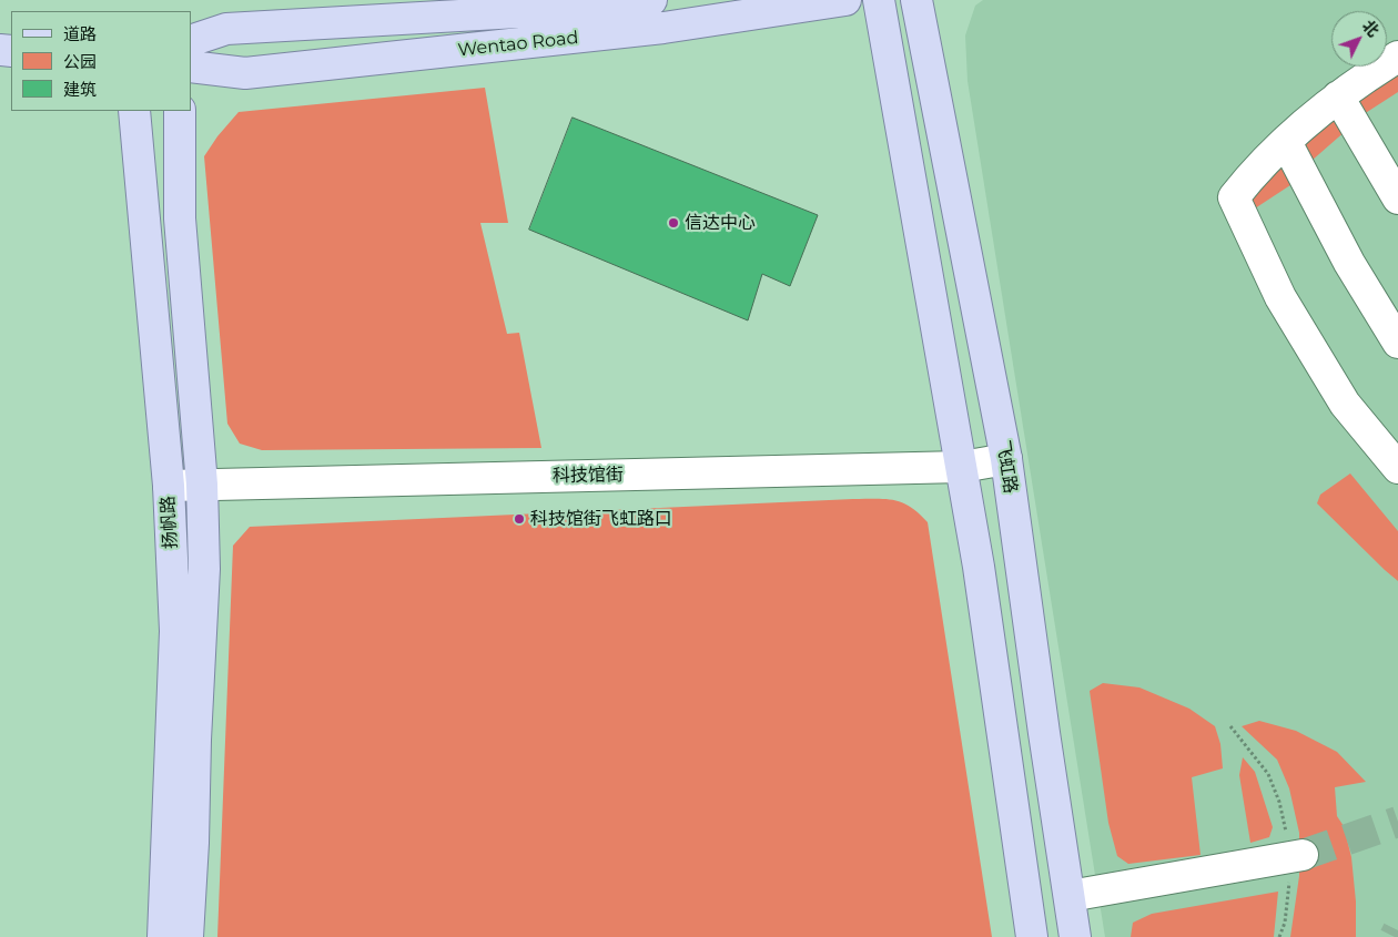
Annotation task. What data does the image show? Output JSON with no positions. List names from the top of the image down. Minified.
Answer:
{"streets":{"main road":["Wentao Road","飞虹路","扬帆路"],"street":["科技馆街"]},"crossings":[["飞虹路","科技馆街"],["科技馆街","扬帆路"]],"places":["信达中心","科技馆街飞虹路口"],"legend":["道路","公园","建筑"],"north":"top right"}
